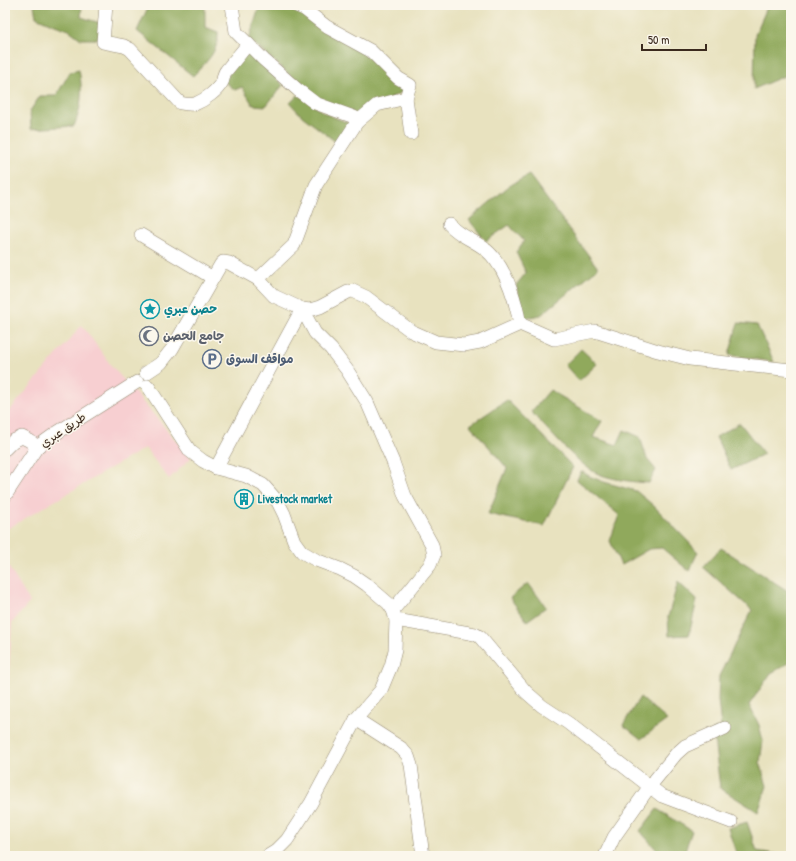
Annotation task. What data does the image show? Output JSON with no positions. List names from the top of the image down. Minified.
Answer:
{"streets":{"street":["طريق عبري"]},"places":{"place":["حصن عبري"],"mosque":["جامع الحصن"],"parking":["مواقف السوق"],"building":["Livestock market"]},"scale_bar":"50 m"}
